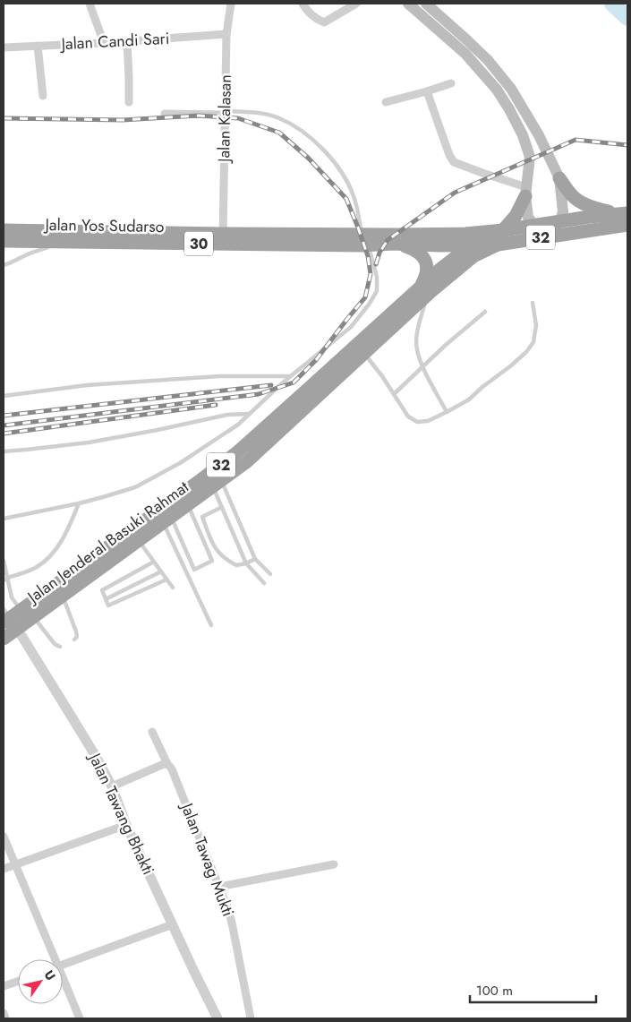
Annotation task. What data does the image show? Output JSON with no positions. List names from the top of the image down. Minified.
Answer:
{"streets":{"highway":["Jalan Yos Sudarso","32","30","Jalan Jenderal Basuki Rahmat"],"street":["Jalan Candi Sari","Jalan Kalasan","Jalan Tawang Bhakti","Jalan Tawag Mukti"]},"crossings":[["Jalan Candi Sari","Jalan Kalasan"],["Jalan Kalasan","Jalan Yos Sudarso"],["Jalan Yos Sudarso","30"],["32","30"],["32","Jalan Jenderal Basuki Rahmat"],["30","Jalan Jenderal Basuki Rahmat"],["Jalan Jenderal Basuki Rahmat","Jalan Tawang Bhakti"]],"scale_bar":"100 m","north":"top right"}
